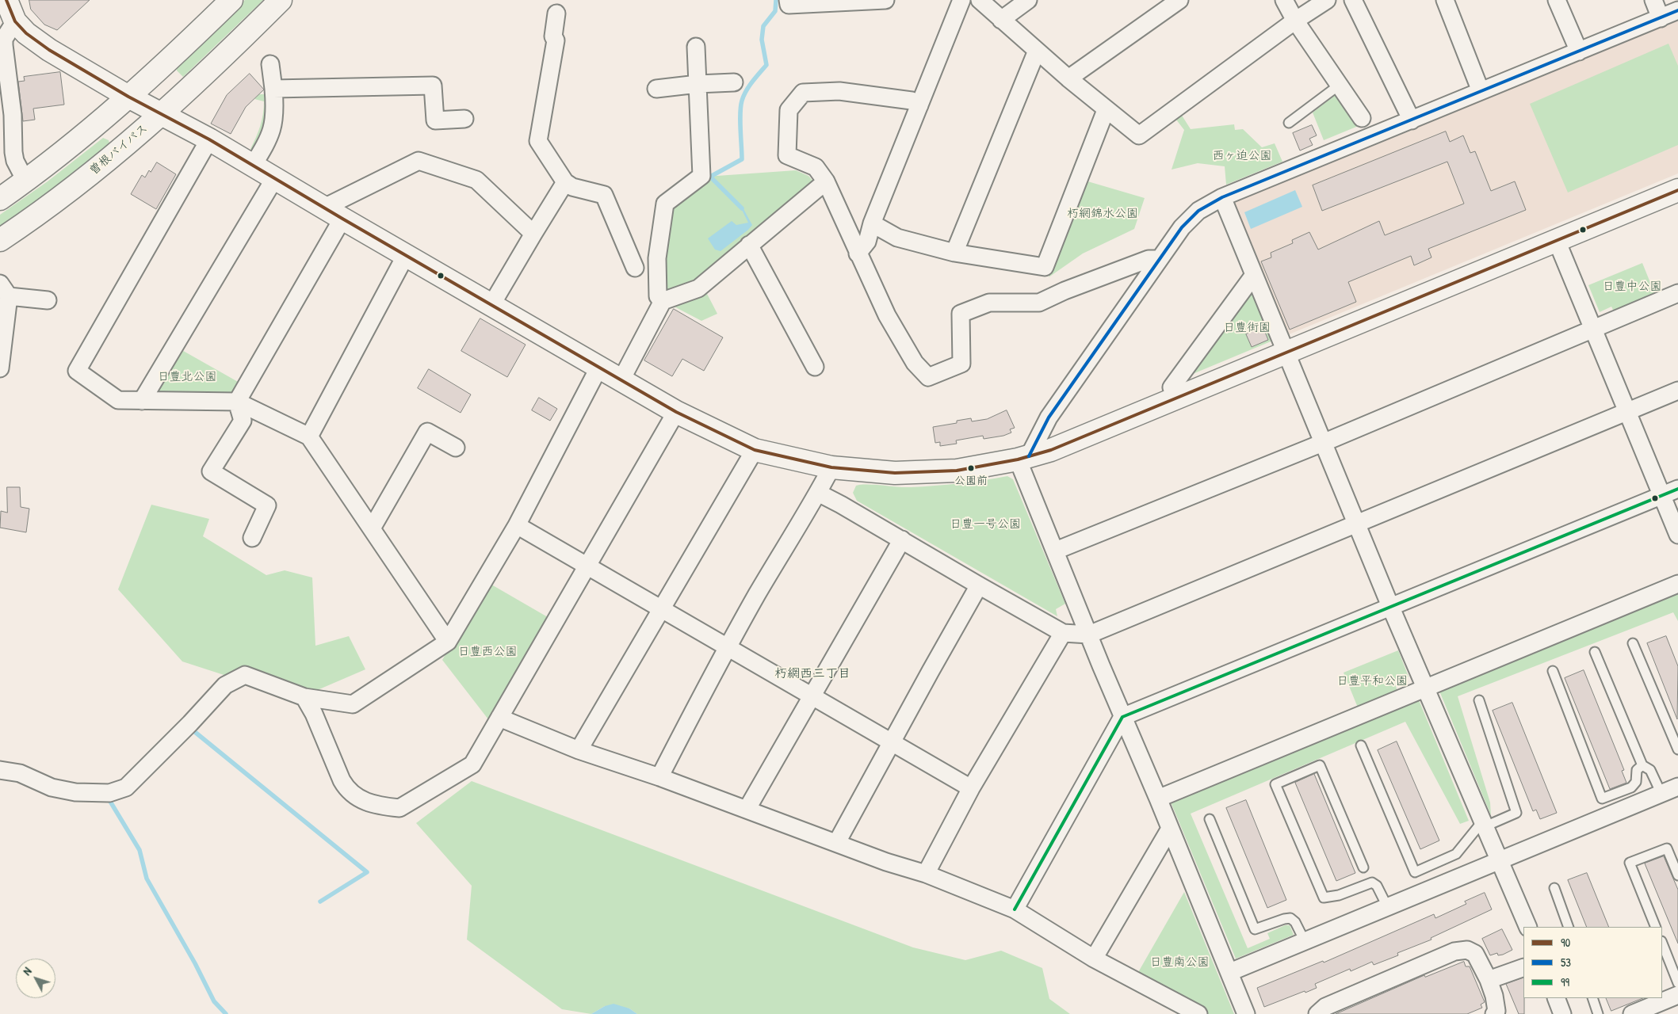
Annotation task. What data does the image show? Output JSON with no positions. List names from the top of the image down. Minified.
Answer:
{"streets":{"main road":["曽根バイパス"]},"districts":["朽網西三丁目"],"parks":["西ヶ迫公園","朽網錦水公園","日豊中公園","日豊街園","日豊北公園","日豊一号公園","日豊西公園","日豊平和公園","日豊南公園"],"places":["公園前"],"lines":["transit line 90","transit line 53","transit line 99"],"legend":["90","53","99"],"north":"top left"}
